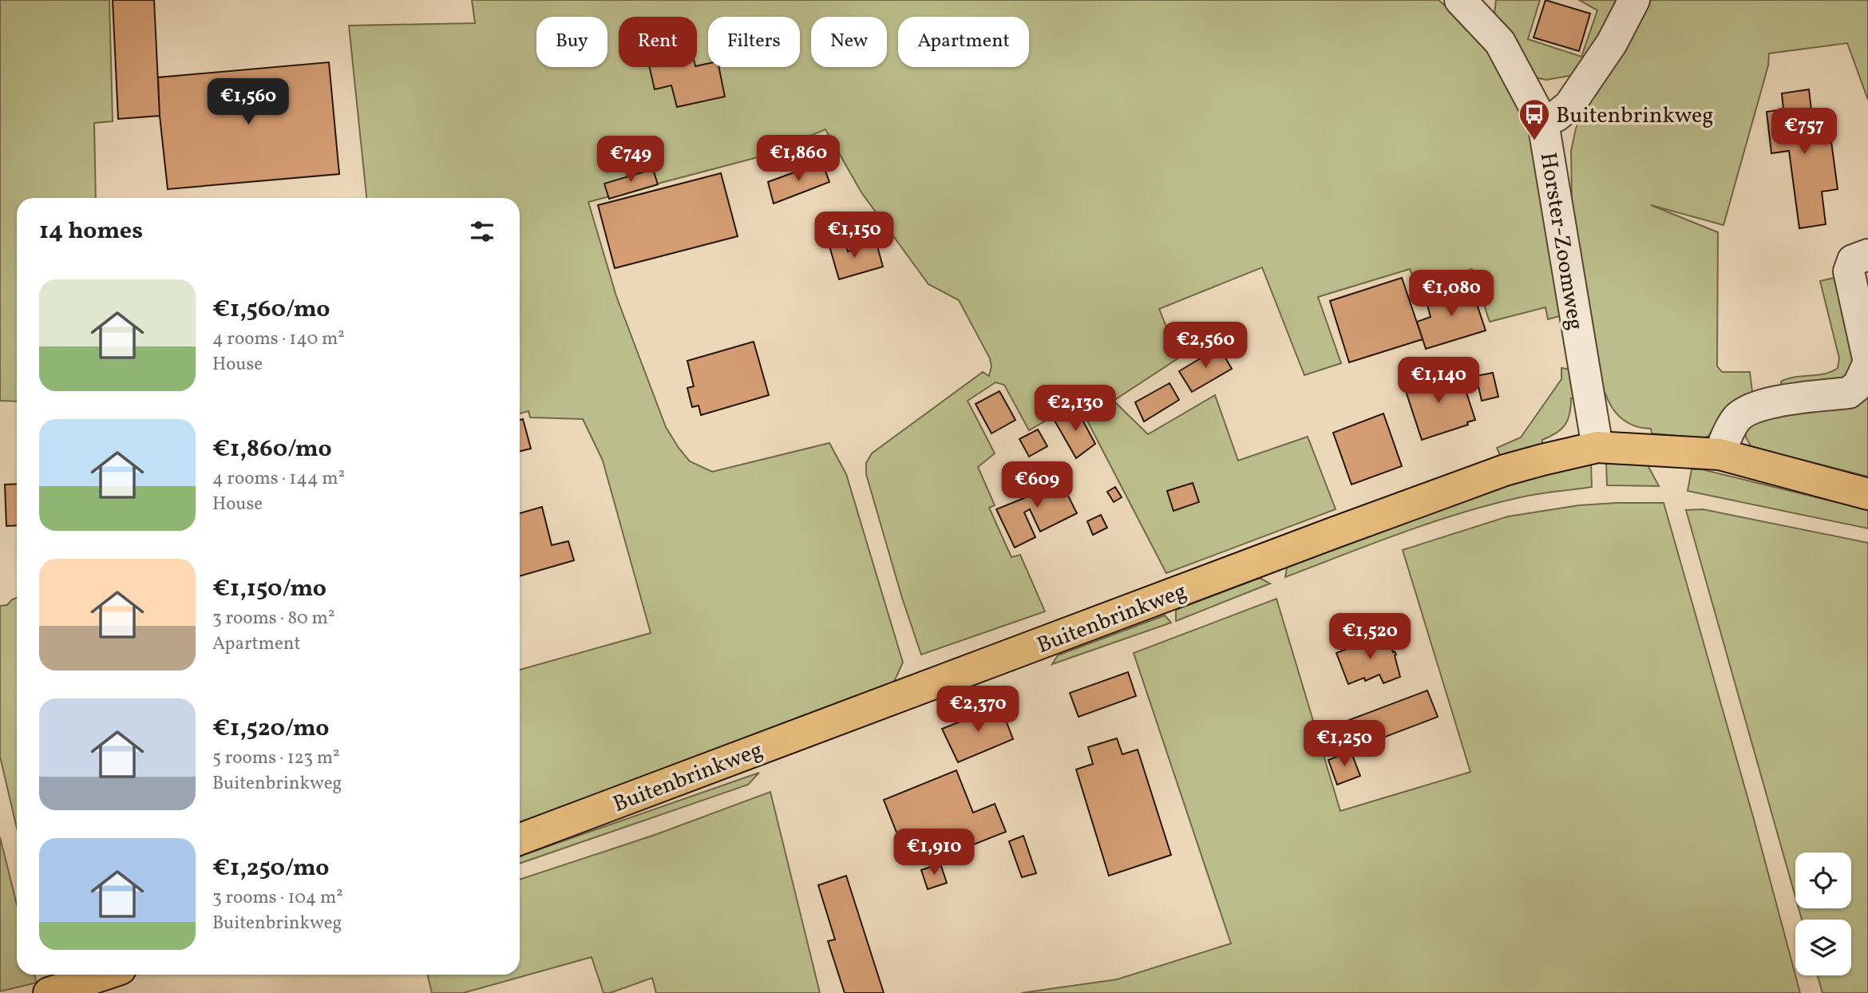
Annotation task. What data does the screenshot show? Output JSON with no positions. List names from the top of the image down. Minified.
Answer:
{"streets":{"main road":["Buitenbrinkweg"],"street":["Horster-Zoomweg"]},"crossings":[["Horster-Zoomweg","Buitenbrinkweg"]],"places":{"bus stop":["Buitenbrinkweg"]},"page":{"chip":["Buy","Rent","Filters","New","Apartment"],"price":["€1,560","€757","€1,860","€749","€1,150","€1,080","€2,560","€1,140","€2,130","€609","€1,520","€2,370","€1,250","€1,910"],"heading":"14 homes","list":[{"name":"€1,560/mo","note":"4 rooms · 140 m² · House"},{"name":"€1,860/mo","note":"4 rooms · 144 m² · House"},{"name":"€1,150/mo","note":"3 rooms · 80 m² · Apartment"},{"name":"€1,520/mo","note":"5 rooms · 123 m² · Buitenbrinkweg"},{"name":"€1,250/mo","note":"3 rooms · 104 m² · Buitenbrinkweg"}]}}
